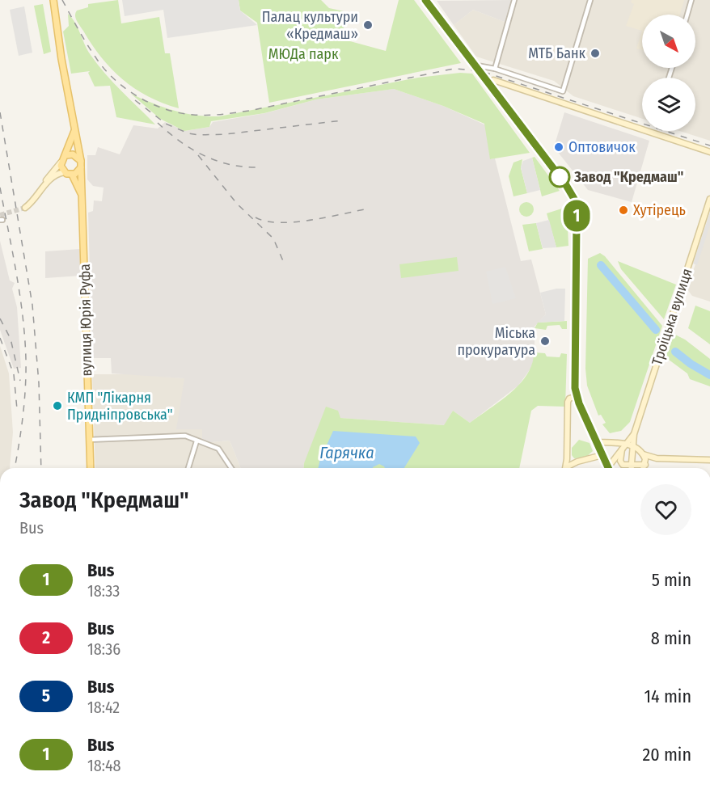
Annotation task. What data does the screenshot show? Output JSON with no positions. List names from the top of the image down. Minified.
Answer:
{"streets":{"main road":["Троїцька вулиця","вулиця Юрія Руфа"]},"water":["Гарячка"],"parks":["МЮДа парк"],"places":["Палац культури «Кредмаш»","МТБ Банк","Оптовичок","Завод \"Кредмаш\"","Хутірець","Міська прокуратура","КМП \"Лікарня Придніпровська\""],"lines":["bus line 1"],"north":"bottom right","page":{"on_map":"1","heading":["Завод \"Кредмаш\"","Bus"],"list":[{"mark":"1","name":"Bus","note":"18:33","value":"5 min"},{"mark":"2","name":"Bus","note":"18:36","value":"8 min"},{"mark":"5","name":"Bus","note":"18:42","value":"14 min"},{"mark":"1","name":"Bus","note":"18:48","value":"20 min"}]}}
